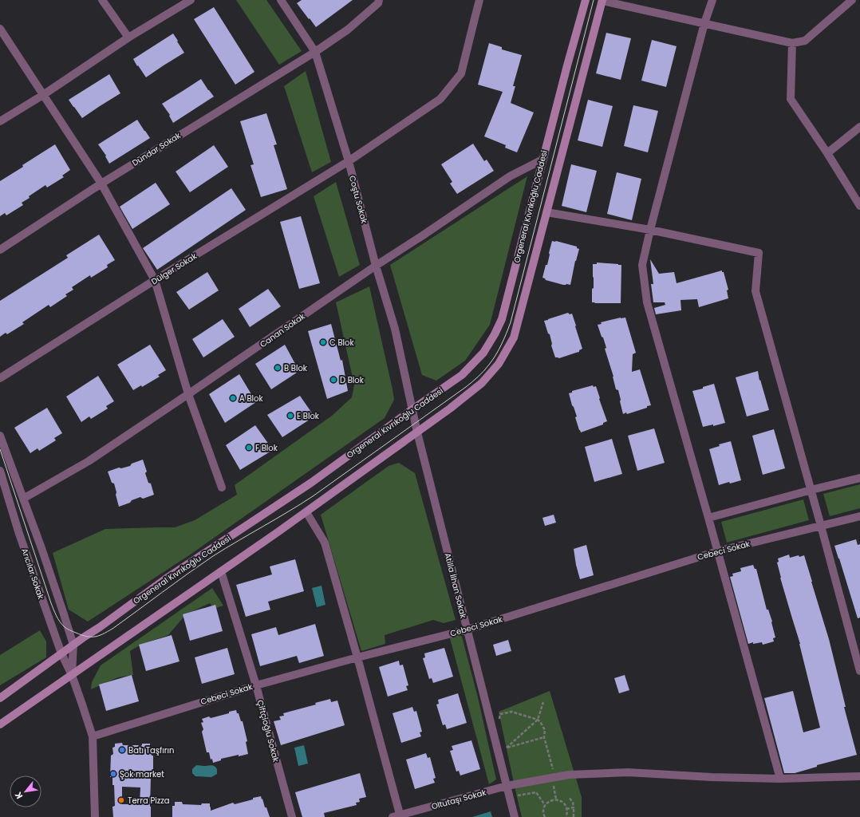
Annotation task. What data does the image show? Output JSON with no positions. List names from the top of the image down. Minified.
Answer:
{"streets":{"main road":["Orgeneral Kıvrıkoğlu Caddesi"],"street":["Dündar Sokak","Coştu Sokak","Dülger Sokak","Canan Sokak","Cebeci Sokak","Arıcılar Sokak","Atilla İlhan Sokak","Çiftçioğlu Sokak","Oltutaşı Sokak"]},"crossings":[["Dündar Sokak","Coştu Sokak"],["Coştu Sokak","Orgeneral Kıvrıkoğlu Caddesi"],["Coştu Sokak","Dülger Sokak"],["Coştu Sokak","Canan Sokak"],["Coştu Sokak","Atilla İlhan Sokak"],["Orgeneral Kıvrıkoğlu Caddesi","Canan Sokak"],["Orgeneral Kıvrıkoğlu Caddesi","Arıcılar Sokak"],["Orgeneral Kıvrıkoğlu Caddesi","Atilla İlhan Sokak"],["Cebeci Sokak","Arıcılar Sokak"],["Cebeci Sokak","Atilla İlhan Sokak"],["Cebeci Sokak","Çiftçioğlu Sokak"],["Atilla İlhan Sokak","Oltutaşı Sokak"]],"places":["C Blok","B Blok","D Blok","A Blok","E Blok","F Blok","Batı Taşfırın","Şok market","Terra Pizza"],"north":"bottom left"}
